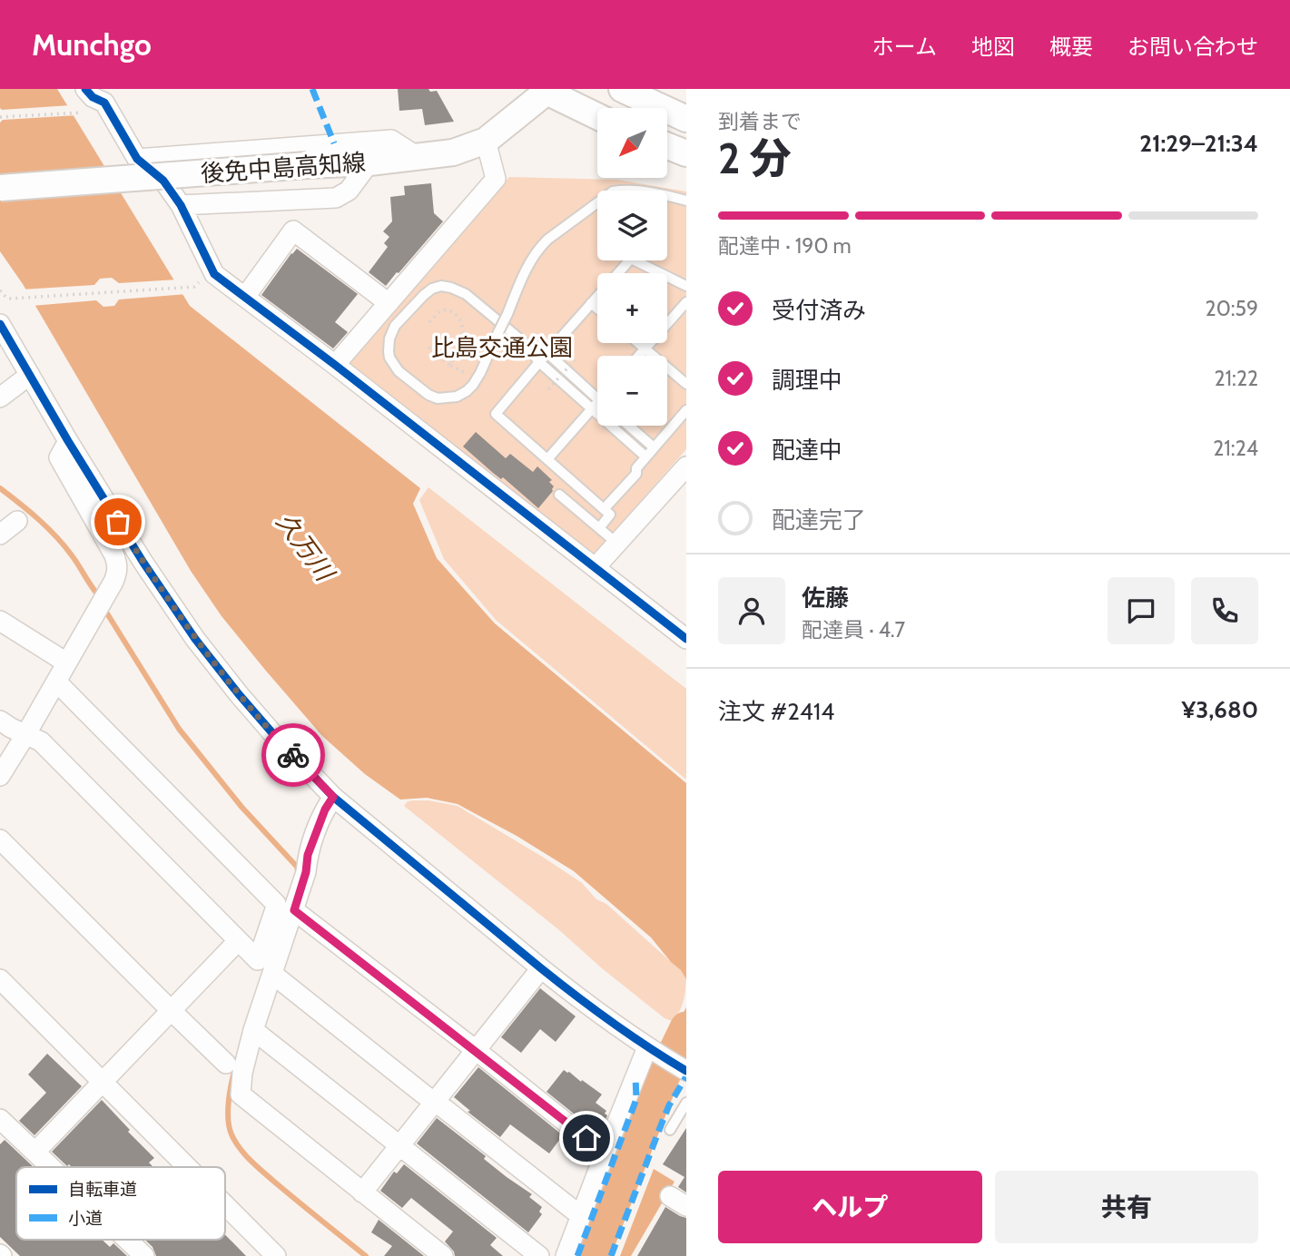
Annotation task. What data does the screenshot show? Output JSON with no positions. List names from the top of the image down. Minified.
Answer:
{"streets":{"main road":["後免中島高知線"]},"water":["久万川"],"parks":["比島交通公園"],"legend":["自転車道","小道"],"north":"bottom left","page":{"header":"Munchgo","nav":["ホーム","地図","概要","お問い合わせ"],"heading":["2 分","到着まで","21:29–21:34"],"panel":["佐藤","配達員 · 4.7","注文 #2414","¥3,680"],"map_buttons":["+","−"],"bar":"配達中 · 190 m","list":[["受付済み","20:59"],["調理中","21:22"],["配達中","21:24"],"配達完了"],"buttons":["ヘルプ","共有"]}}
